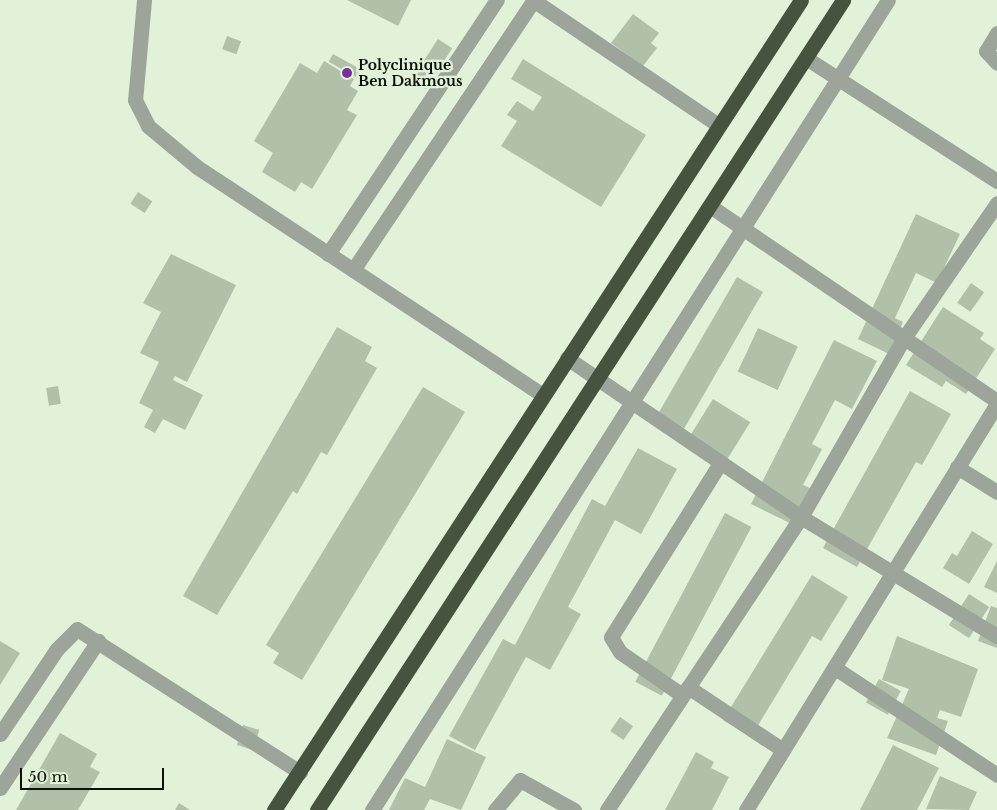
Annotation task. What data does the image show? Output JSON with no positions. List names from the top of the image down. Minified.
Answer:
{"places":["Polyclinique Ben Dakmous"],"scale_bar":"50 m"}
